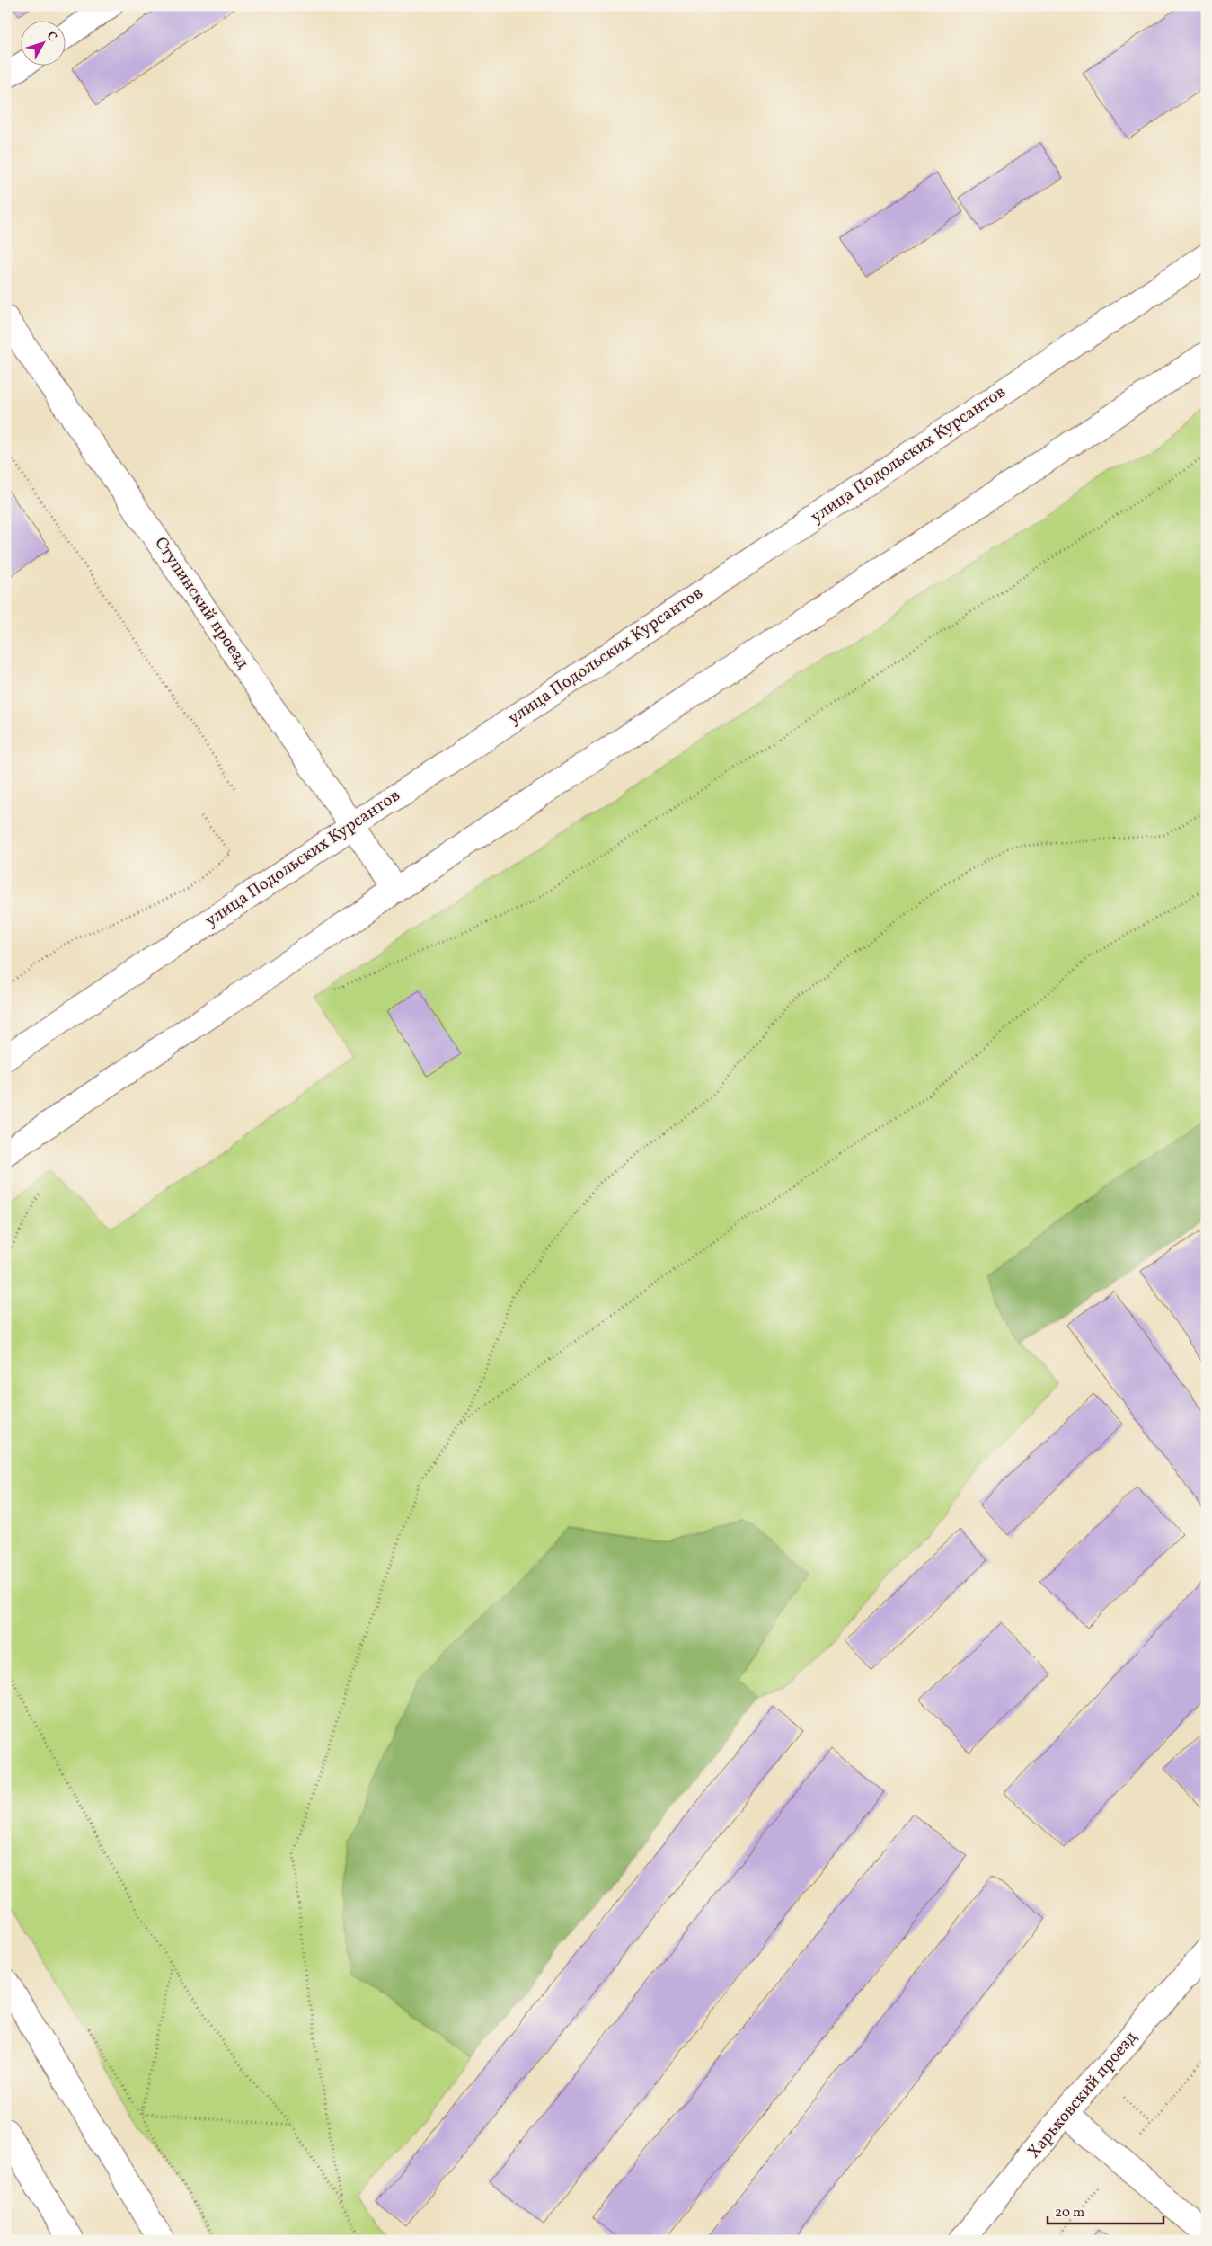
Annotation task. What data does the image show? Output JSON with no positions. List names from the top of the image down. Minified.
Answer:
{"streets":{"main road":["улица Подольских Курсантов","Ступинский проезд","Харьковский проезд"]},"crossings":[["улица Подольских Курсантов","Ступинский проезд"]],"scale_bar":"20 m","north":"top right"}
